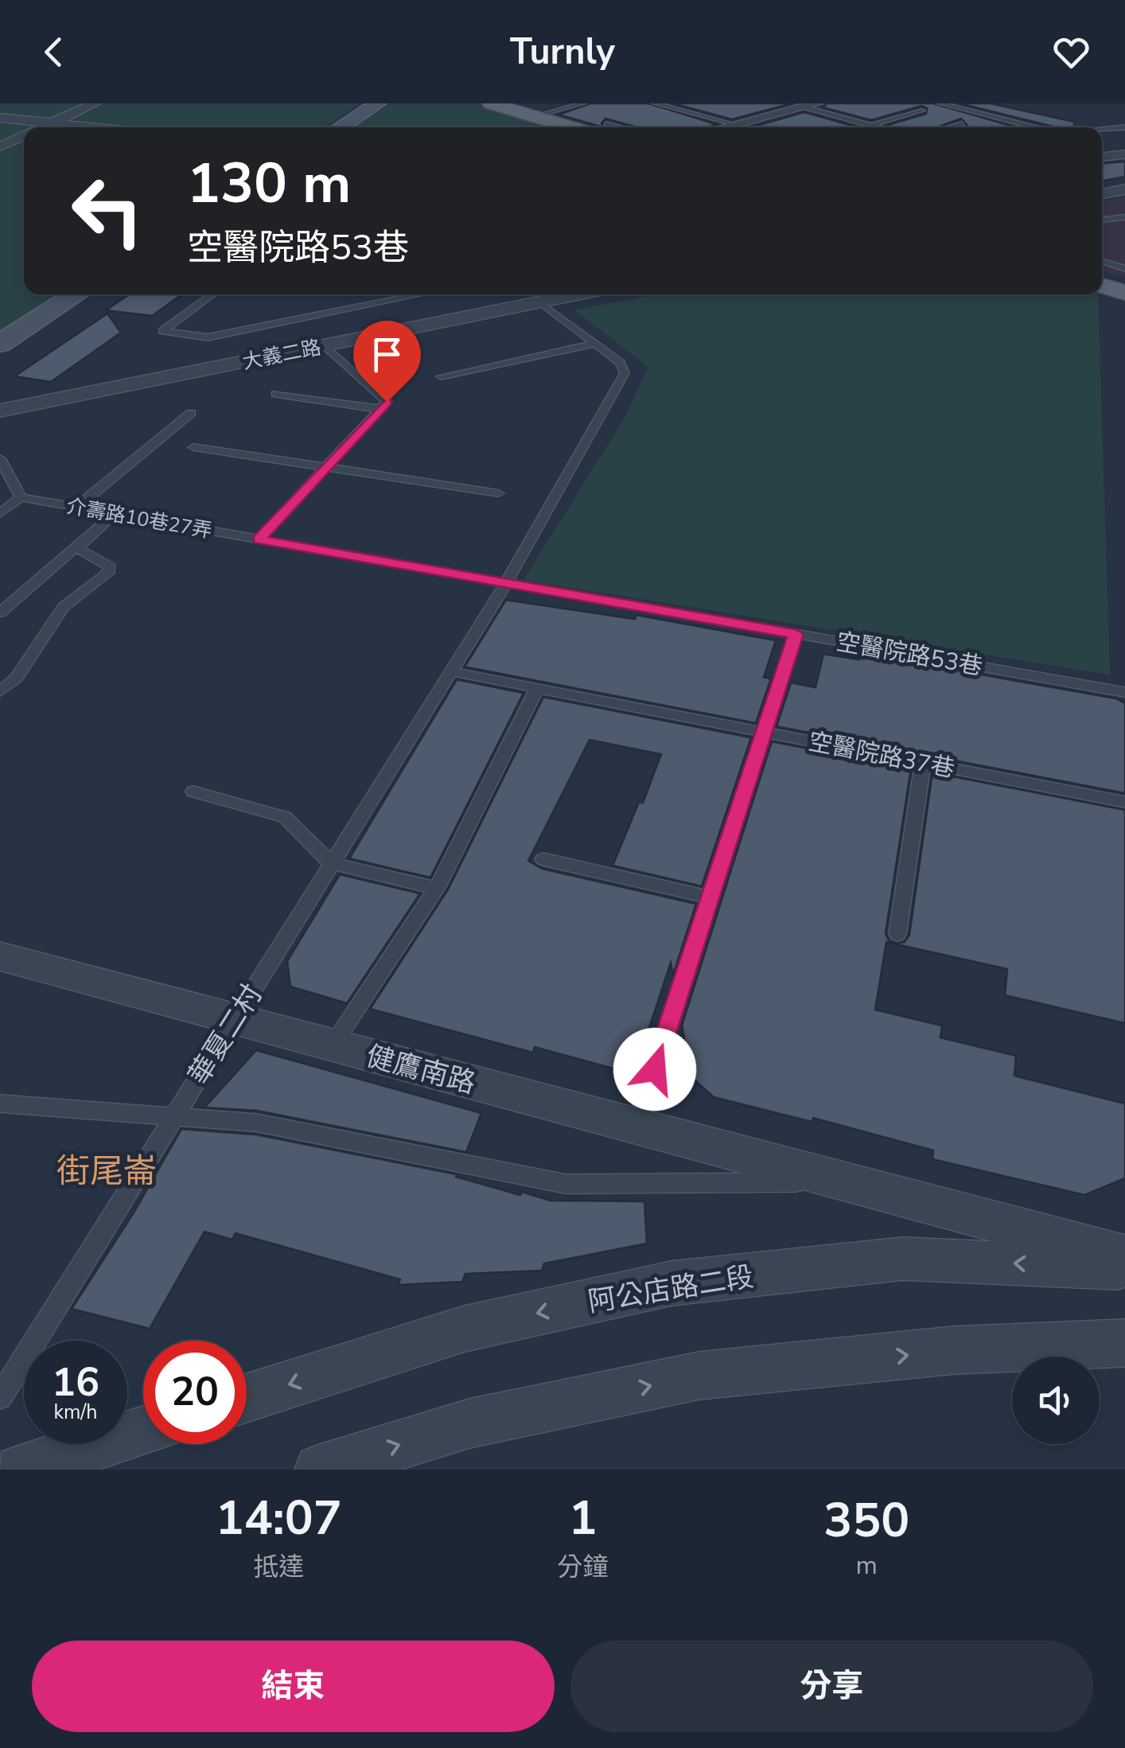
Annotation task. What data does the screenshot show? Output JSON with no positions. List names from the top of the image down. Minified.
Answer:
{"streets":{"street":["大義二路","健鷹南路","阿公店路二段"],"lane":["介壽路10巷27弄","空醫院路53巷","空醫院路37巷","華夏二村"]},"crossings":[["介壽路10巷27弄","空醫院路53巷"],["介壽路10巷27弄","華夏二村"],["空醫院路53巷","華夏二村"],["空醫院路37巷","華夏二村"],["華夏二村","健鷹南路"]],"districts":["街尾崙"],"page":{"header":"Turnly","turn":["130 m","空醫院路53巷"],"speed":"16 km/h","limit":"20","eta":["14:07","抵達","1","分鐘","350","m"],"buttons":["結束","分享"]}}
